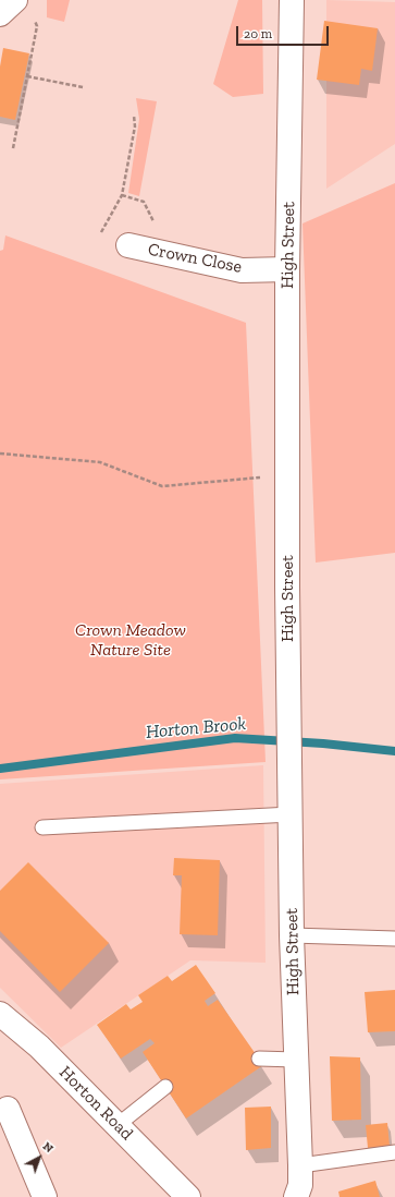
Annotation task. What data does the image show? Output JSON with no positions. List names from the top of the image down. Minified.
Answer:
{"streets":{"street":["High Street","Crown Close","Horton Road"]},"crossings":[["High Street","Crown Close"]],"water":["Horton Brook"],"parks":["Crown Meadow Nature Site"],"scale_bar":"20 m","north":"top right"}
